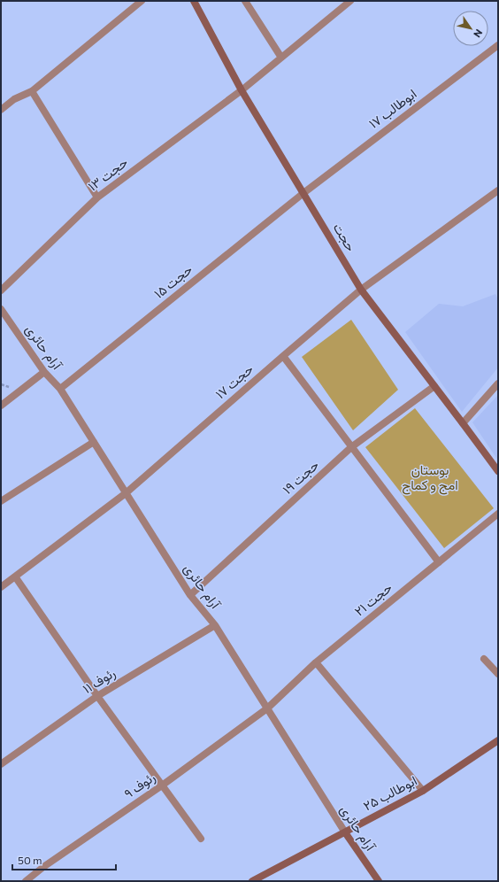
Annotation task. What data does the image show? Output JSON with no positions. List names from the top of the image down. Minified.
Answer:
{"streets":{"street":["ابوطالب ۱۷","حجت ۱۳","حجت","حجت ۱۵","آرام حائری","حجت ۱۷","حجت ۱۹","حجت ۲۱","رئوف ۱۱","رئوف ۹","ابوطالب ۲۵"]},"crossings":[["ابوطالب ۱۷","حجت"],["ابوطالب ۱۷","حجت ۱۵"],["حجت ۱۳","حجت"],["حجت","حجت ۱۵"],["حجت","حجت ۱۷"],["حجت","حجت ۱۹"],["حجت ۱۵","آرام حائری"],["آرام حائری","حجت ۱۷"],["آرام حائری","حجت ۱۹"],["آرام حائری","حجت ۲۱"],["آرام حائری","رئوف ۱۱"],["آرام حائری","رئوف ۹"],["آرام حائری","ابوطالب ۲۵"],["حجت ۲۱","رئوف ۹"]],"parks":["بوستان امج و کماج"],"scale_bar":"50 m","north":"bottom right"}
